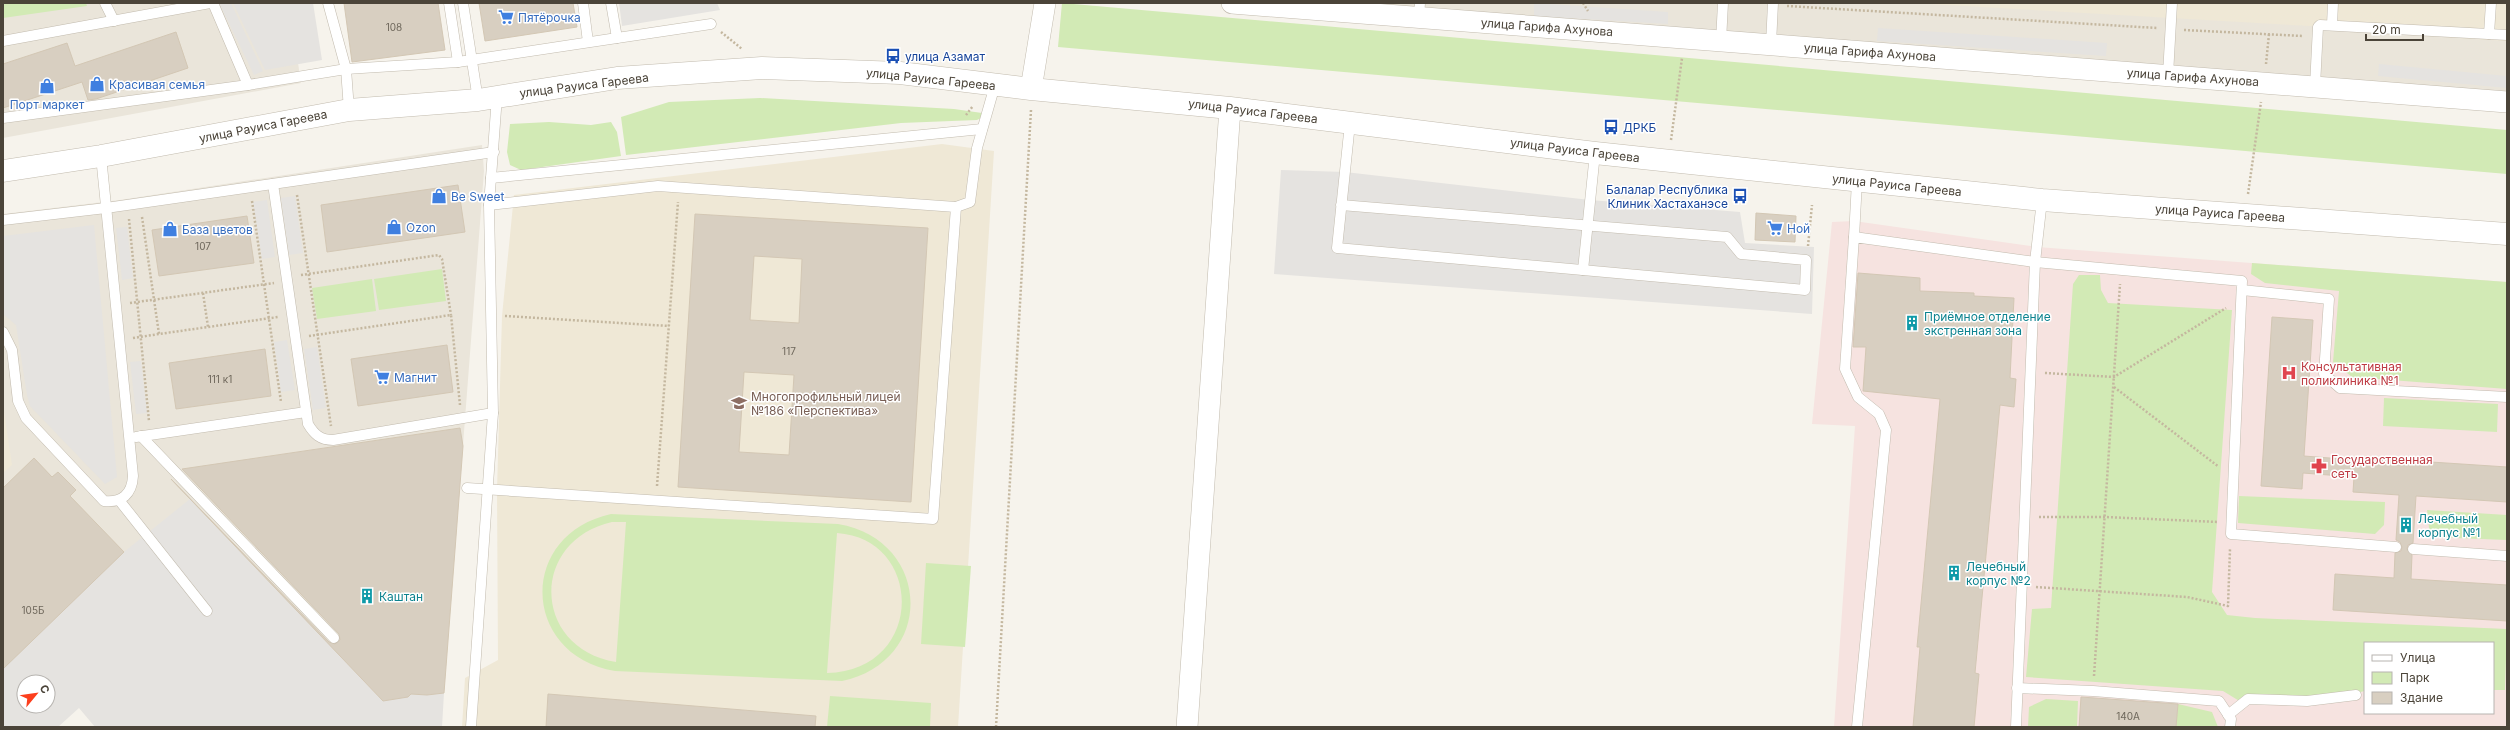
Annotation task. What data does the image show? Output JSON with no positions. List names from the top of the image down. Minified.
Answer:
{"streets":{"street":["улица Гарифа Ахунова","улица Рауиса Гареева"]},"places":{"supermarket":["Пятёрочка","Ной","Магнит"],"bus stop":["улица Азамат","ДРКБ","Балалар Республика Клиник Хастаханэсе"],"shop":["Красивая семья","Порт маркет","Be Sweet","Ozon","База цветов"],"building":["Приёмное отделение экстренная зона","Лечебный корпус №1","Лечебный корпус №2","Каштан"],"hospital":["Консультативная поликлиника №1"],"school or university":["Многопрофильный лицей №186 «Перспектива»"],"pharmacy":["Государственная сеть"]},"house_numbers":["108","107","117","111 к1","105Б","140А"],"legend":["Улица","Парк","Здание"],"scale_bar":"20 m","north":"top right"}
